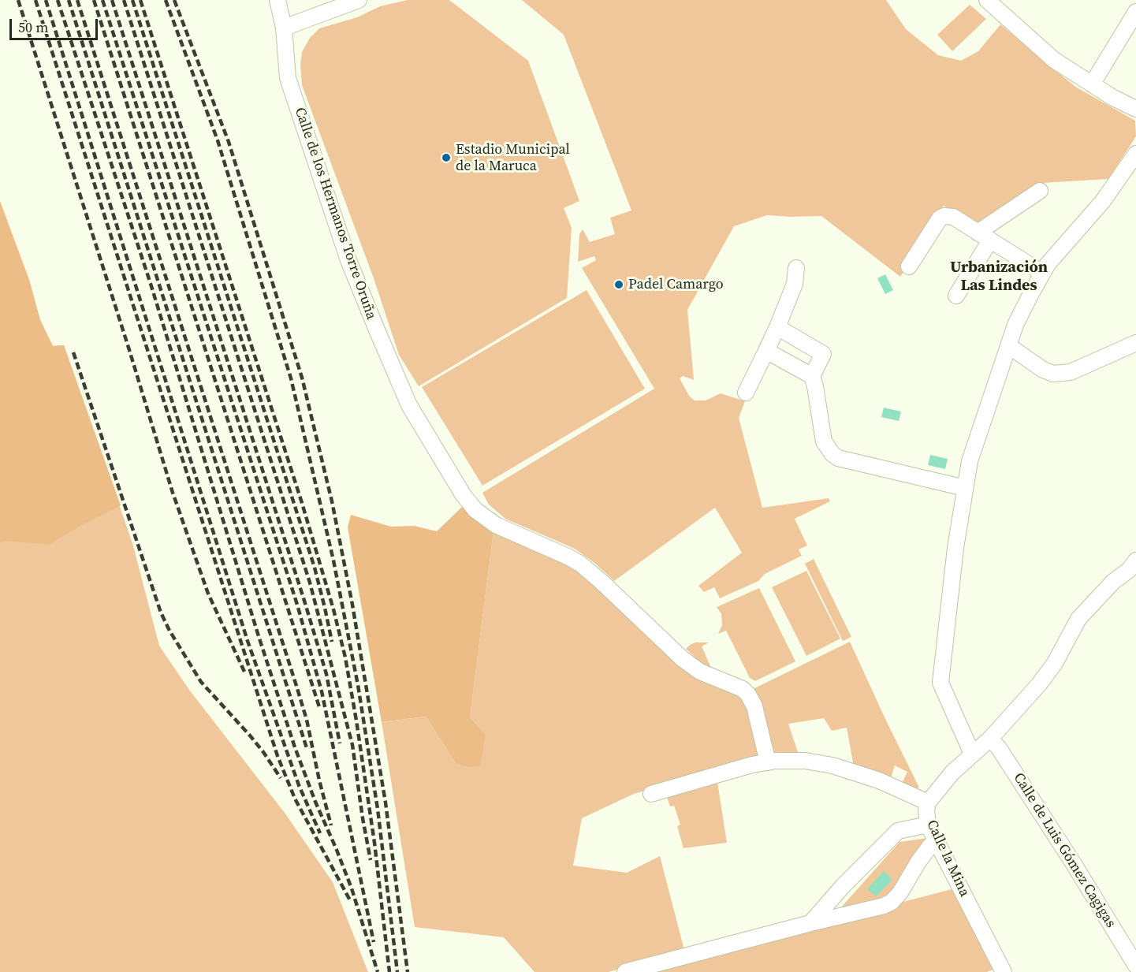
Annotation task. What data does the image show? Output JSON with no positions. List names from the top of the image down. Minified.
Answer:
{"streets":{"street":["Calle de los Hermanos Torre Oruña","Calle de Luis Gómez Cagigas","Calle la Mina"]},"crossings":[["Calle de Luis Gómez Cagigas","Calle la Mina"]],"districts":["Urbanización Las Lindes"],"places":["Estadio Municipal de la Maruca","Padel Camargo"],"scale_bar":"50 m"}
